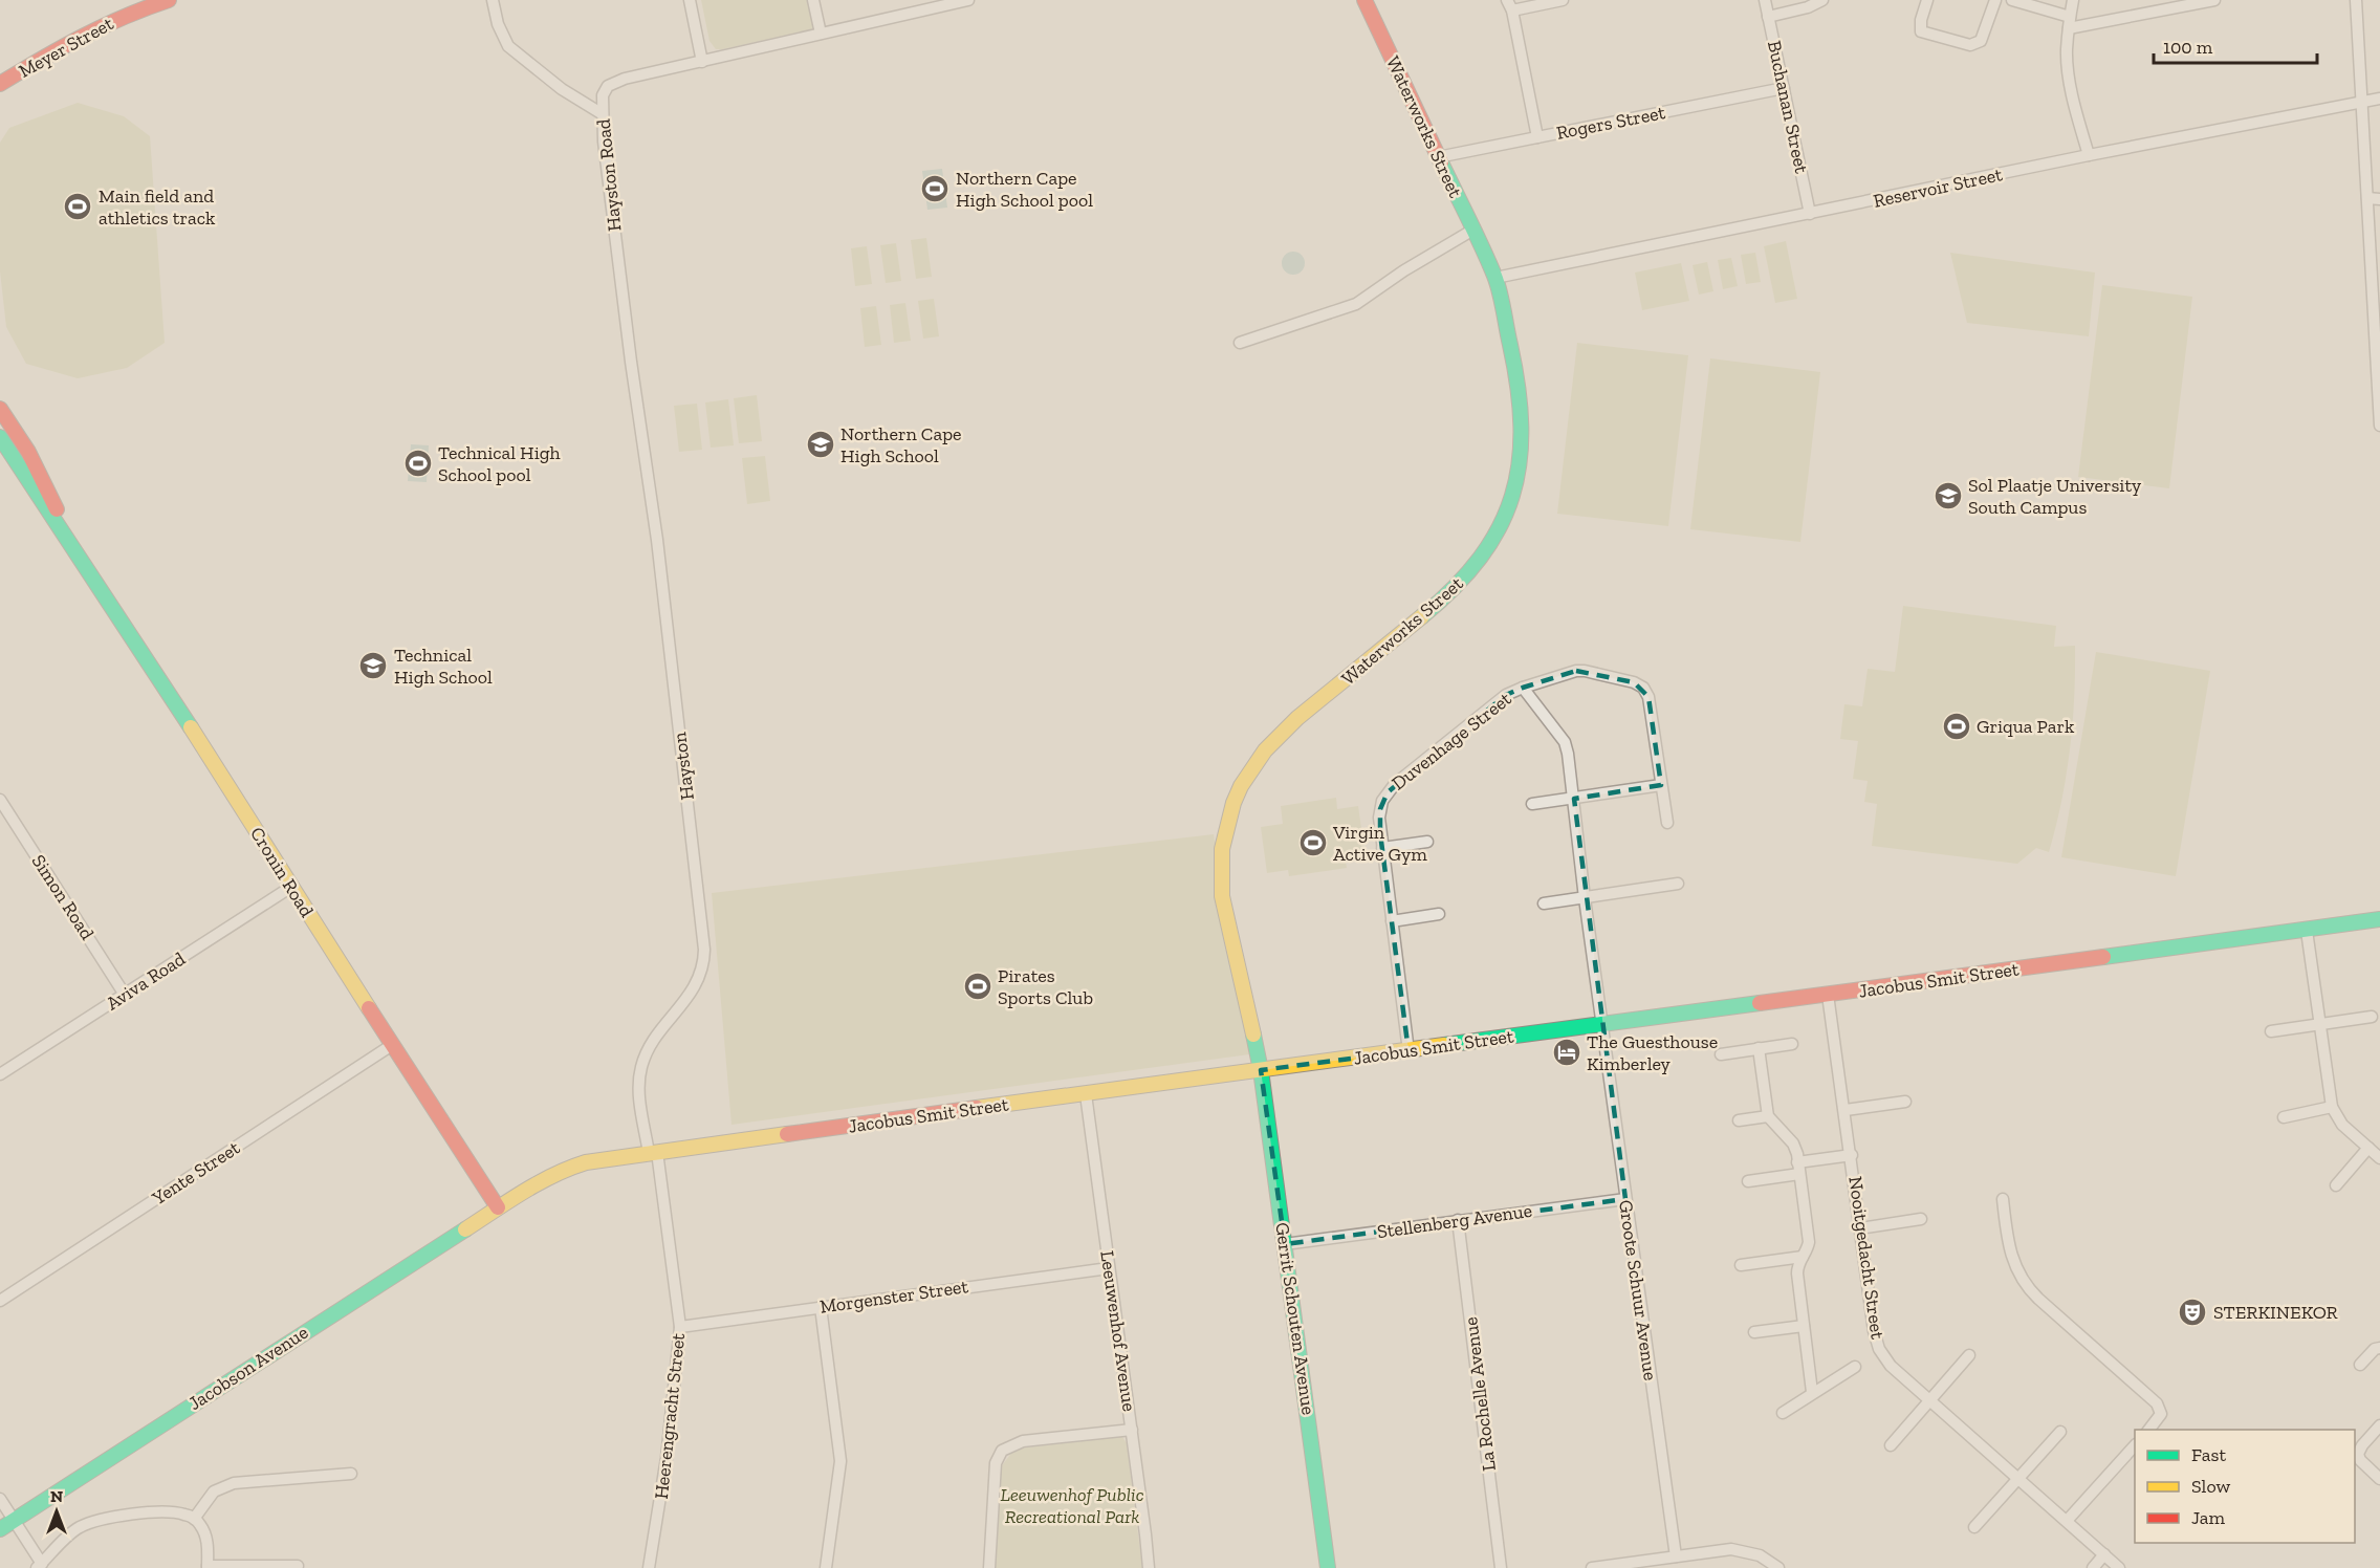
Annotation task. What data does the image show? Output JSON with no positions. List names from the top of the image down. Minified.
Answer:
{"streets":{"street":["Meyer Street","Buchanan Street","Rogers Street","Waterworks Street","Hayston Road","Reservoir Street","Duvenhage Street","Hayston","Cronin Road","Simon Road","Jacobus Smit Street","Aviva Road","Yente Street","Stellenberg Avenue","Nooitgedacht Street","Groote Schuur Avenue","Morgenster Street","Gerrit Schouten Avenue","Leeuwenhof Avenue","Jacobson Avenue","La Rochelle Avenue","Heerengracht Street"]},"crossings":[["Buchanan Street","Rogers Street"],["Buchanan Street","Reservoir Street"],["Rogers Street","Waterworks Street"],["Waterworks Street","Reservoir Street"],["Waterworks Street","Jacobus Smit Street"],["Waterworks Street","Gerrit Schouten Avenue"],["Hayston Road","Hayston"],["Duvenhage Street","Jacobus Smit Street"],["Duvenhage Street","Groote Schuur Avenue"],["Hayston","Jacobus Smit Street"],["Hayston","Heerengracht Street"],["Cronin Road","Jacobus Smit Street"],["Cronin Road","Aviva Road"],["Cronin Road","Yente Street"],["Cronin Road","Jacobson Avenue"],["Simon Road","Aviva Road"],["Jacobus Smit Street","Nooitgedacht Street"],["Jacobus Smit Street","Groote Schuur Avenue"],["Jacobus Smit Street","Gerrit Schouten Avenue"],["Jacobus Smit Street","Leeuwenhof Avenue"],["Jacobus Smit Street","Jacobson Avenue"],["Jacobus Smit Street","Heerengracht Street"],["Stellenberg Avenue","Groote Schuur Avenue"],["Stellenberg Avenue","Gerrit Schouten Avenue"],["Stellenberg Avenue","La Rochelle Avenue"],["Morgenster Street","Leeuwenhof Avenue"],["Morgenster Street","Heerengracht Street"]],"parks":["Leeuwenhof Public Recreational Park"],"places":{"sports":["Northern Cape High School pool","Main field and athletics track","Technical High School pool","Griqua Park","Virgin Active Gym","Pirates Sports Club"],"school or university":["Northern Cape High School","Sol Plaatje University South Campus","Technical High School"],"hotel":["The Guesthouse Kimberley"],"theatre":["STERKINEKOR"]},"legend":["Fast","Slow","Jam"],"scale_bar":"100 m","north":"top"}
